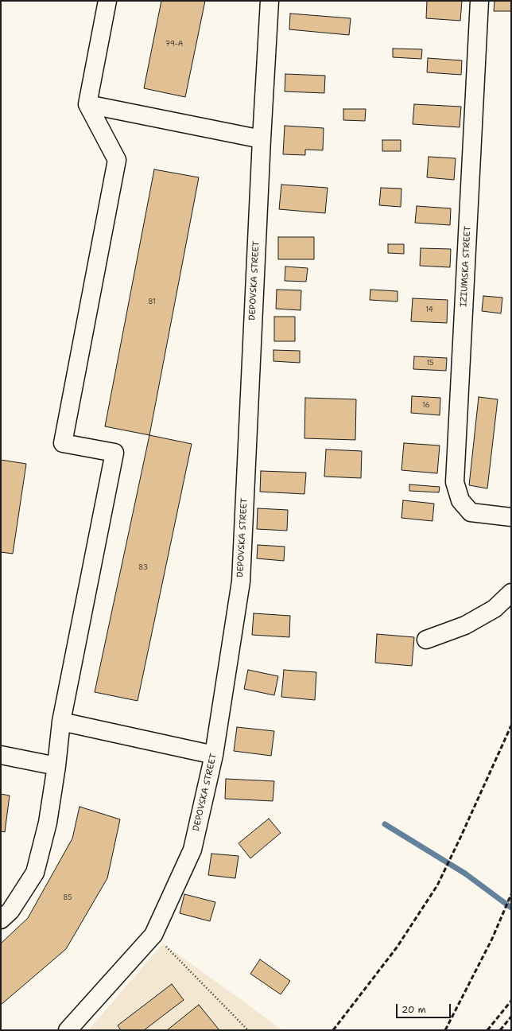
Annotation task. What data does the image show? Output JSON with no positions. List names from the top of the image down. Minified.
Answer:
{"streets":{"street":["IZIUMSKA STREET","DEPOVSKA STREET"]},"house_numbers":["79-А","81","14","15","16","83","85"],"scale_bar":"20 m"}
